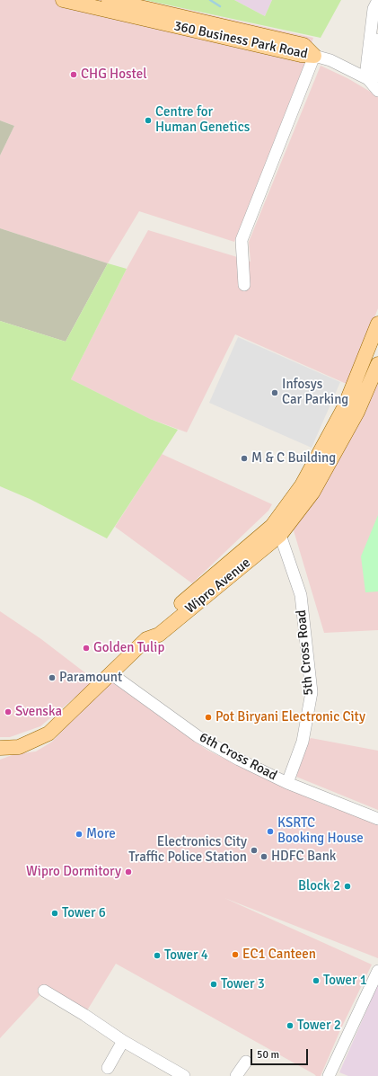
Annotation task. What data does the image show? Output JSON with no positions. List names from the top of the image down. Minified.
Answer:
{"streets":{"main road":["360 Business Park Road","Wipro Avenue"],"street":["5th Cross Road","6th Cross Road"]},"crossings":[["Wipro Avenue","5th Cross Road"],["Wipro Avenue","6th Cross Road"],["5th Cross Road","6th Cross Road"]],"places":["CHG Hostel","Centre for Human Genetics","Infosys Car Parking","M & C Building","Golden Tulip","Paramount","Svenska","Pot Biryani Electronic City","KSRTC Booking House","More","Electronics City Traffic Police Station","HDFC Bank","Wipro Dormitory","Block 2","Tower 6","EC1 Canteen","Tower 4","Tower 1","Tower 3","Tower 2"],"scale_bar":"50 m"}
